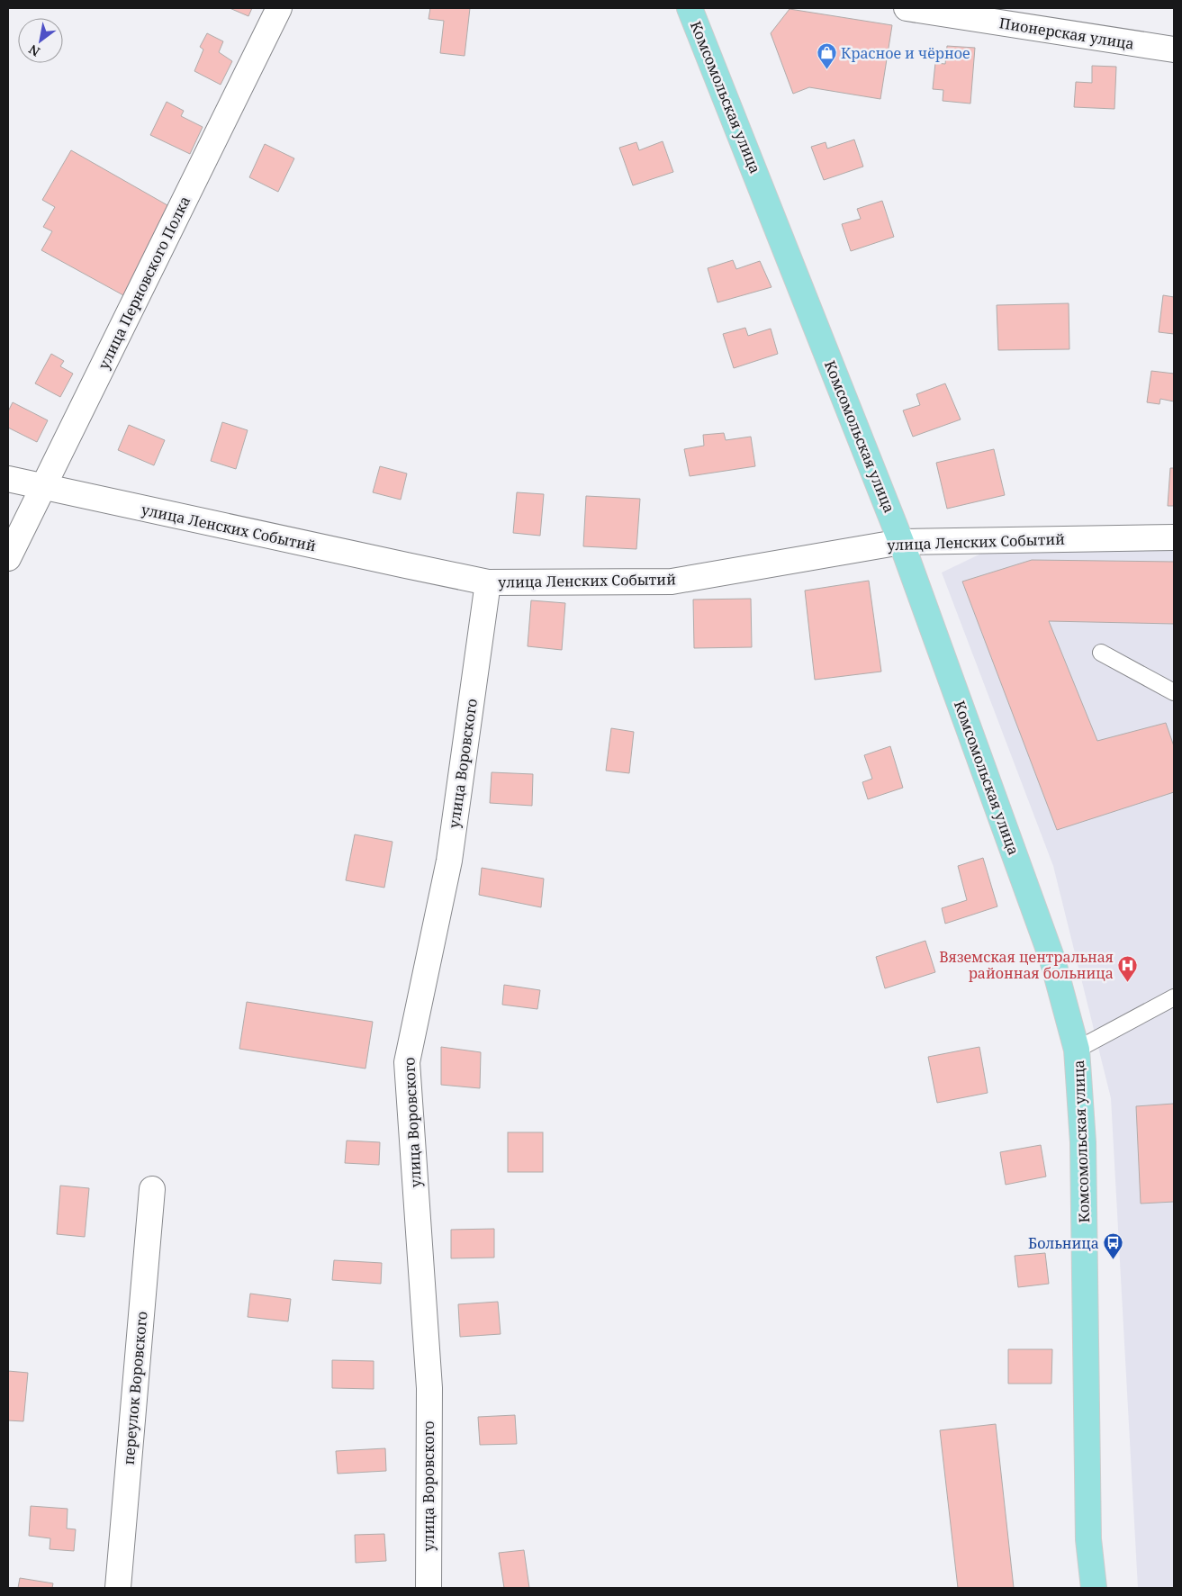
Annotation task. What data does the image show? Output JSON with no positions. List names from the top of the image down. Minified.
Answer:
{"streets":{"main road":["Комсомольская улица"],"street":["Пионерская улица","улица Перновского Полка","улица Ленских Событий","улица Воровского","переулок Воровского"]},"crossings":[["Комсомольская улица","улица Ленских Событий"],["улица Перновского Полка","улица Ленских Событий"],["улица Ленских Событий","улица Воровского"]],"places":{"shop":["Красное и чёрное"],"hospital":["Вяземская центральная районная больница"],"bus stop":["Больница"]},"north":"bottom left"}
